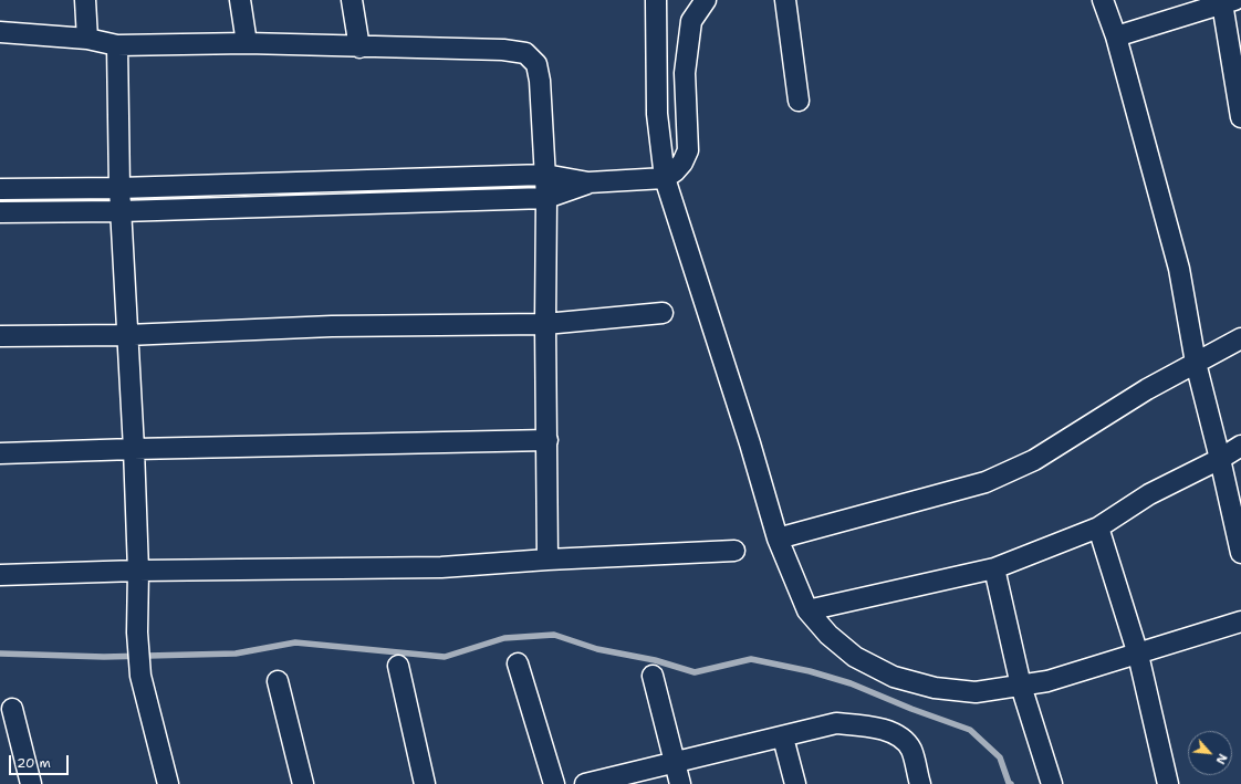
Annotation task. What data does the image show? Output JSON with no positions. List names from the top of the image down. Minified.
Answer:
{"scale_bar":"20 m","north":"bottom right"}
